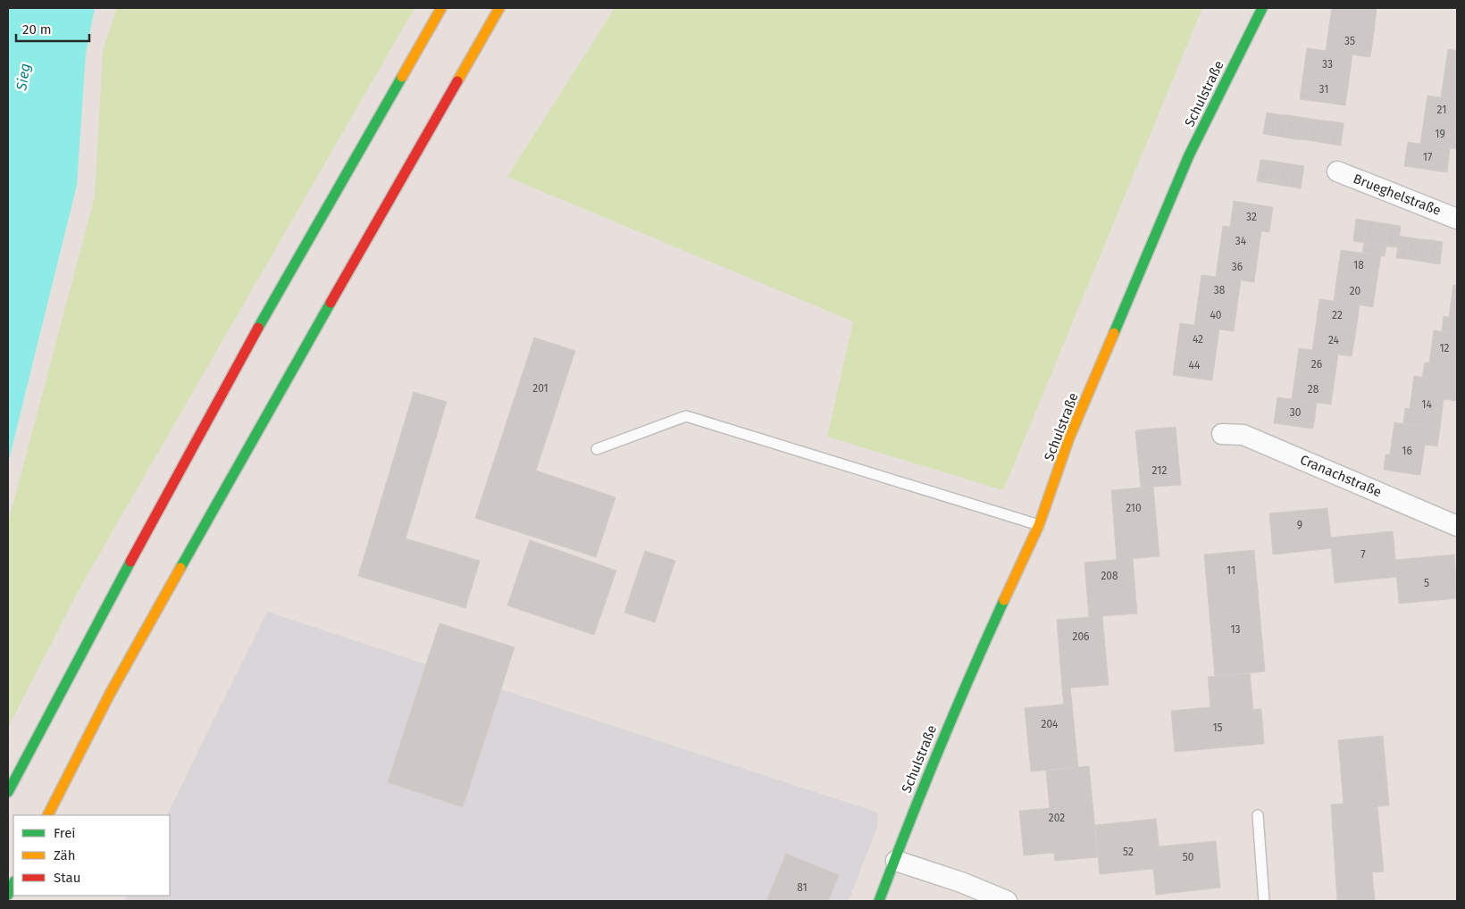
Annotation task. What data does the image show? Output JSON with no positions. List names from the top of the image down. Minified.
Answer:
{"streets":{"main road":["Schulstraße"],"street":["Brueghelstraße","Cranachstraße"]},"water":["Sieg"],"house_numbers":["35","33","31","21","19","17","32","34","18","36","38","20","40","22","42","24","12","26","44","201","28","14","30","16","212","210","9","7","11","208","5","13","206","204","15","202","52","50","81"],"legend":["Frei","Zäh","Stau"],"scale_bar":"20 m"}
